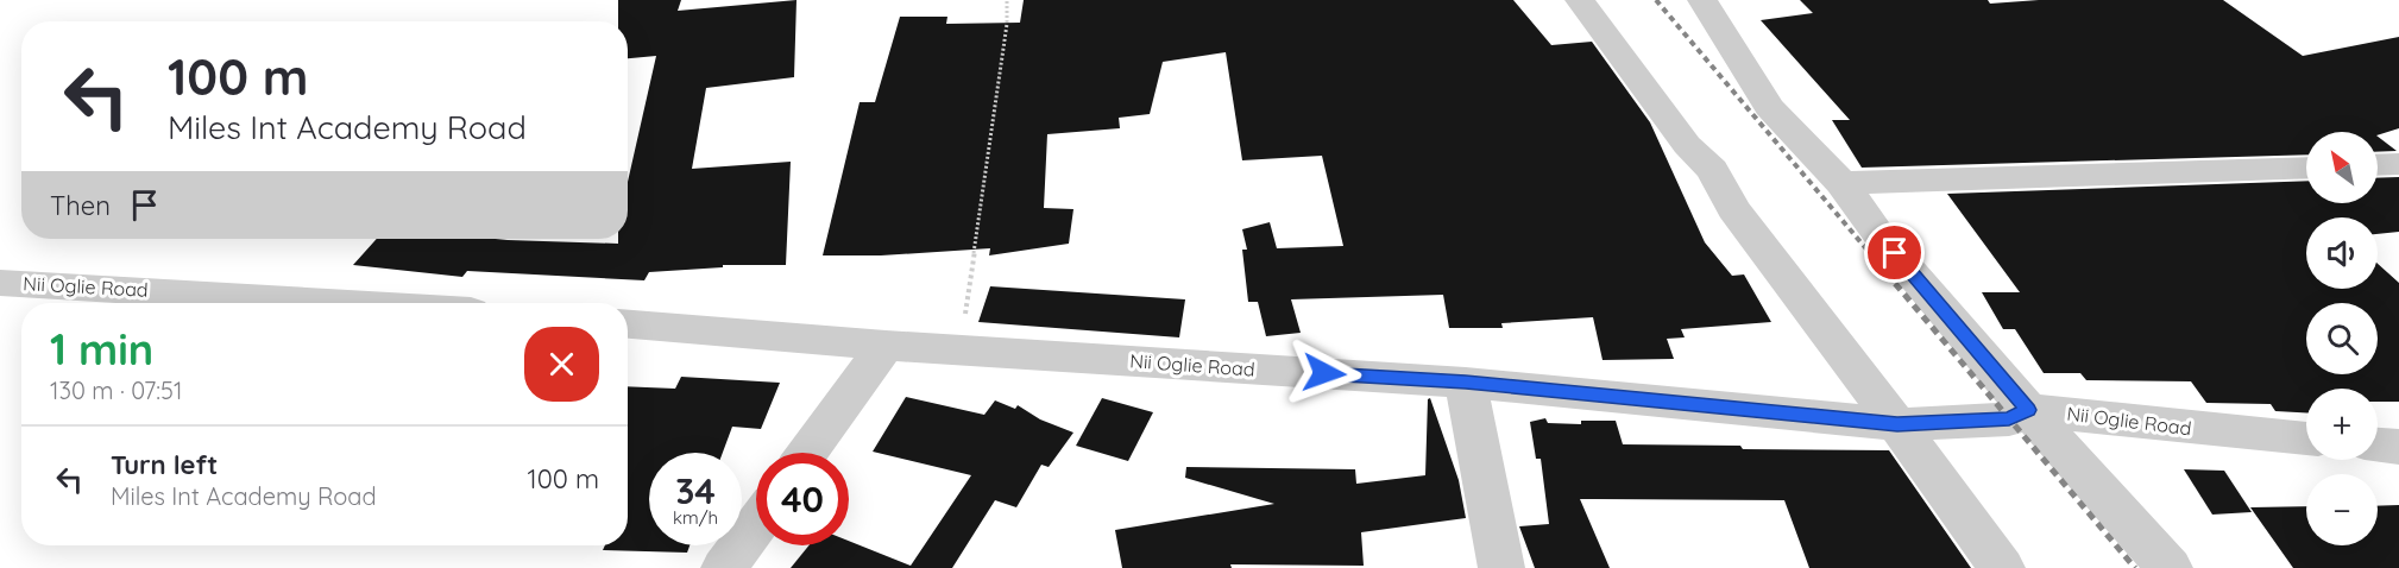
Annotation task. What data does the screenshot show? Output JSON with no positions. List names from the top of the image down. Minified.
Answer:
{"streets":{"street":["Nii Oglie Road"]},"north":"top left","page":{"turn":["100 m","Miles Int Academy Road"],"map_buttons":["+","−"],"then":"Then","heading":["1 min","130 m · 07:51"],"list":[{"name":"Turn left","note":"Miles Int Academy Road","value":"100 m"}],"speed":"34 km/h","limit":"40"}}
